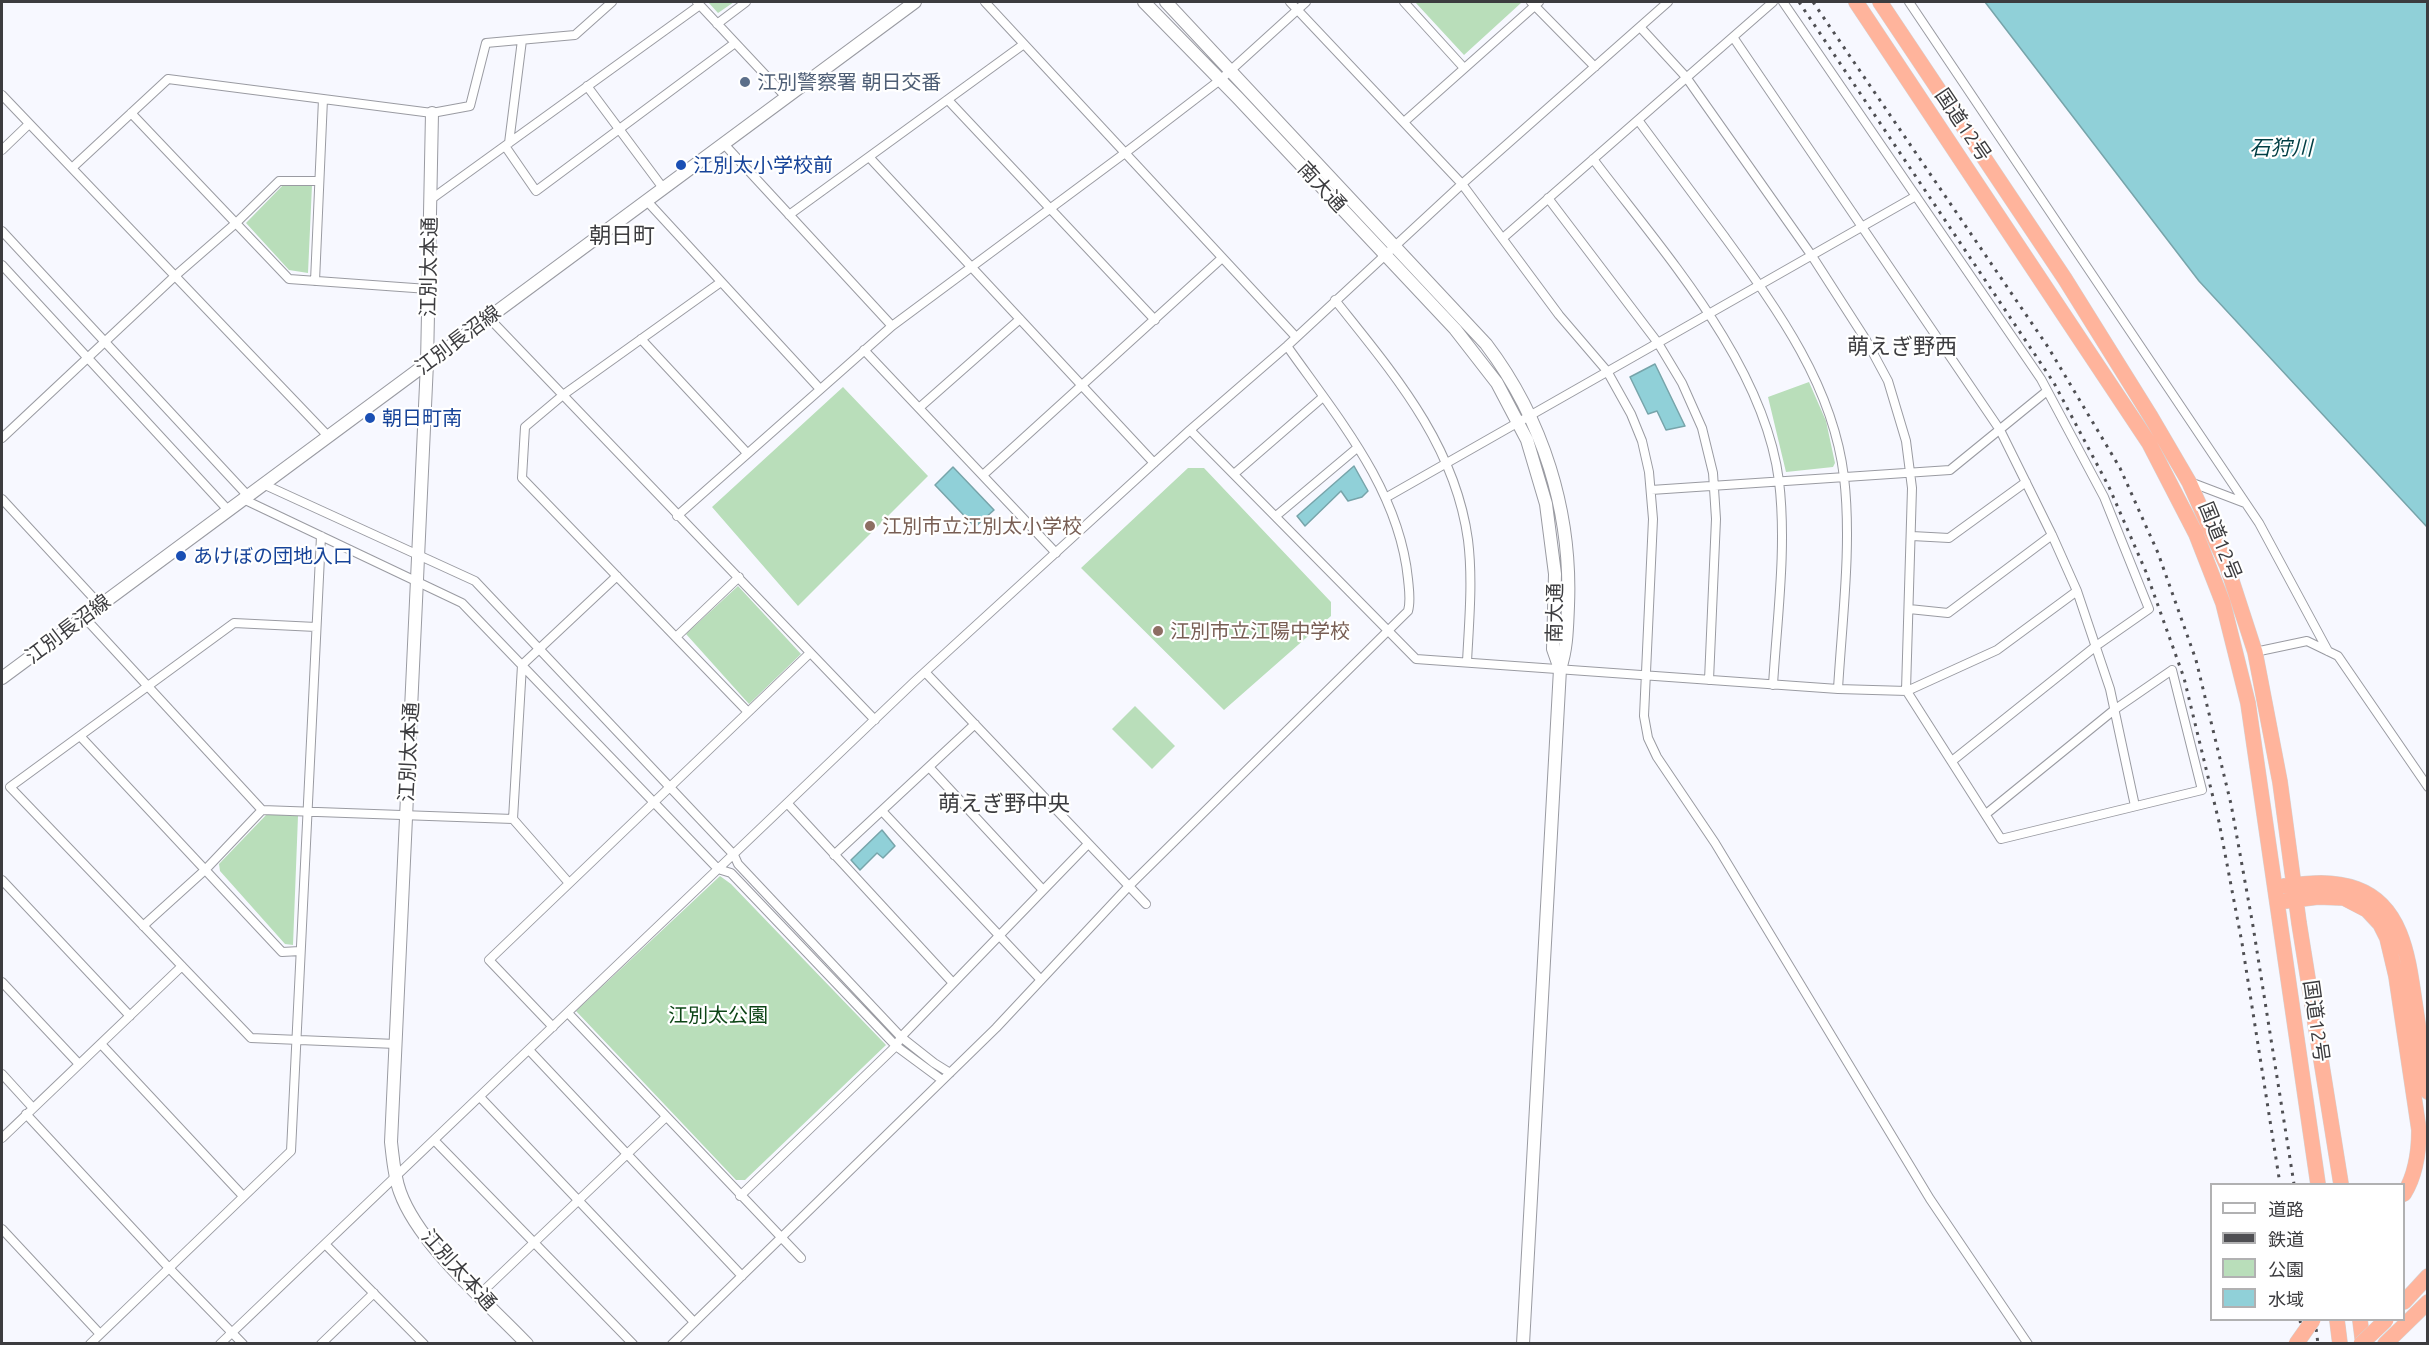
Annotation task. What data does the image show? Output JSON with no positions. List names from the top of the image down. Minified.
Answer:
{"streets":{"highway":["国道12号"],"street":["南大通","江別太本通","江別長沼線"]},"crossings":[["江別太本通","江別長沼線"]],"districts":["朝日町","萌えぎ野西","萌えぎ野中央"],"water":["石狩川"],"parks":["江別太公園"],"places":["江別警察署 朝日交番","江別太小学校前","朝日町南","江別市立江別太小学校","あけぼの団地入口","江別市立江陽中学校"],"legend":["道路","鉄道","公園","水域"]}
